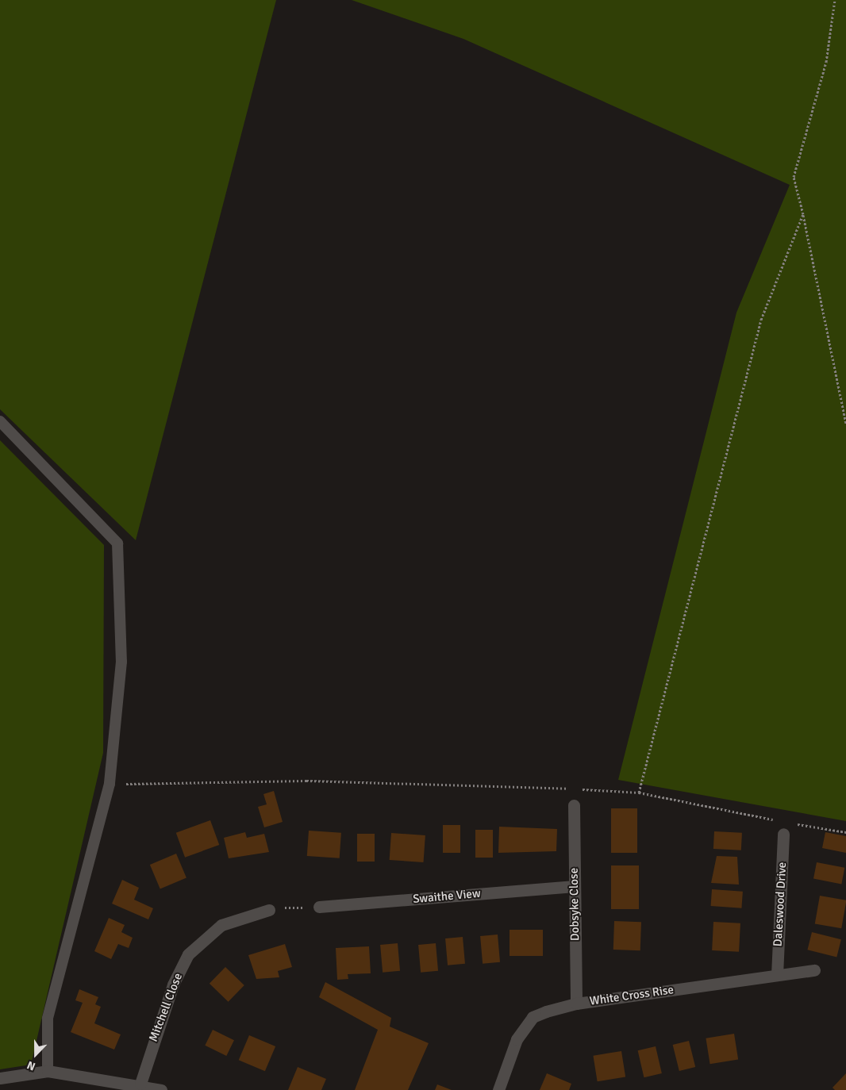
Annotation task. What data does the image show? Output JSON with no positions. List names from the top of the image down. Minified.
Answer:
{"streets":{"street":["Swaithe View","Dobsyke Close","Daleswood Drive","White Cross Rise","Mitchell Close"]},"crossings":[["Swaithe View","Dobsyke Close"],["Dobsyke Close","White Cross Rise"],["Daleswood Drive","White Cross Rise"]],"north":"bottom"}
